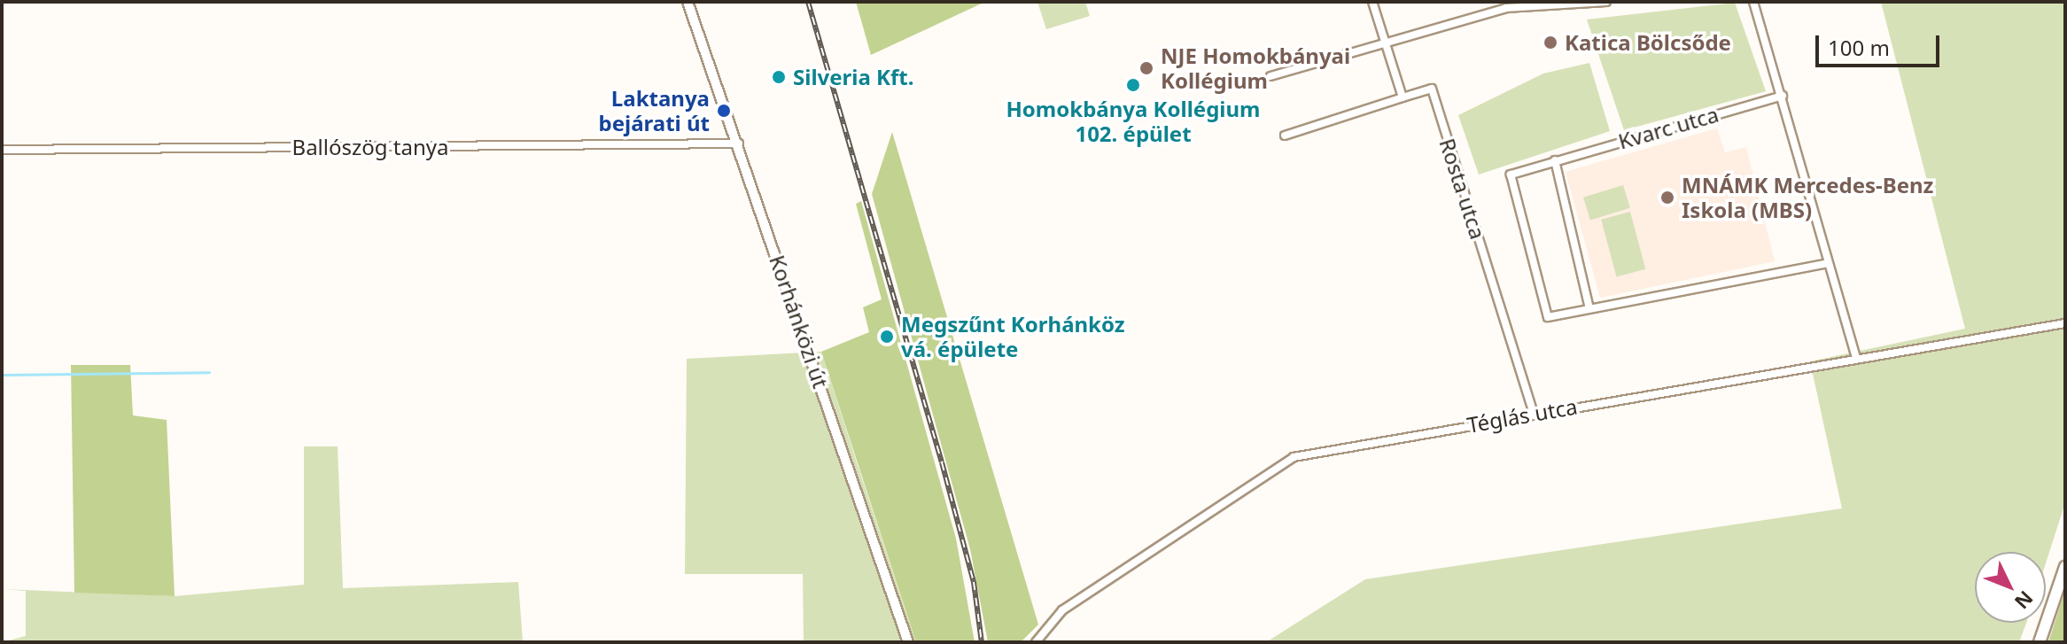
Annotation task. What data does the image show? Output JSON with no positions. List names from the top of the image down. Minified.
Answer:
{"streets":{"street":["Kvarc utca","Ballószög tanya","Rosta utca","Korhánközi út","Téglás utca"]},"crossings":[["Ballószög tanya","Korhánközi út"],["Rosta utca","Téglás utca"]],"places":["Katica Bölcsőde","NJE Homokbányai Kollégium","Silveria Kft.","Homokbánya Kollégium 102. épület","Laktanya bejárati út","MNÁMK Mercedes-Benz Iskola (MBS)","Megszűnt Korhánköz vá. épülete"],"scale_bar":"100 m","north":"bottom right"}
